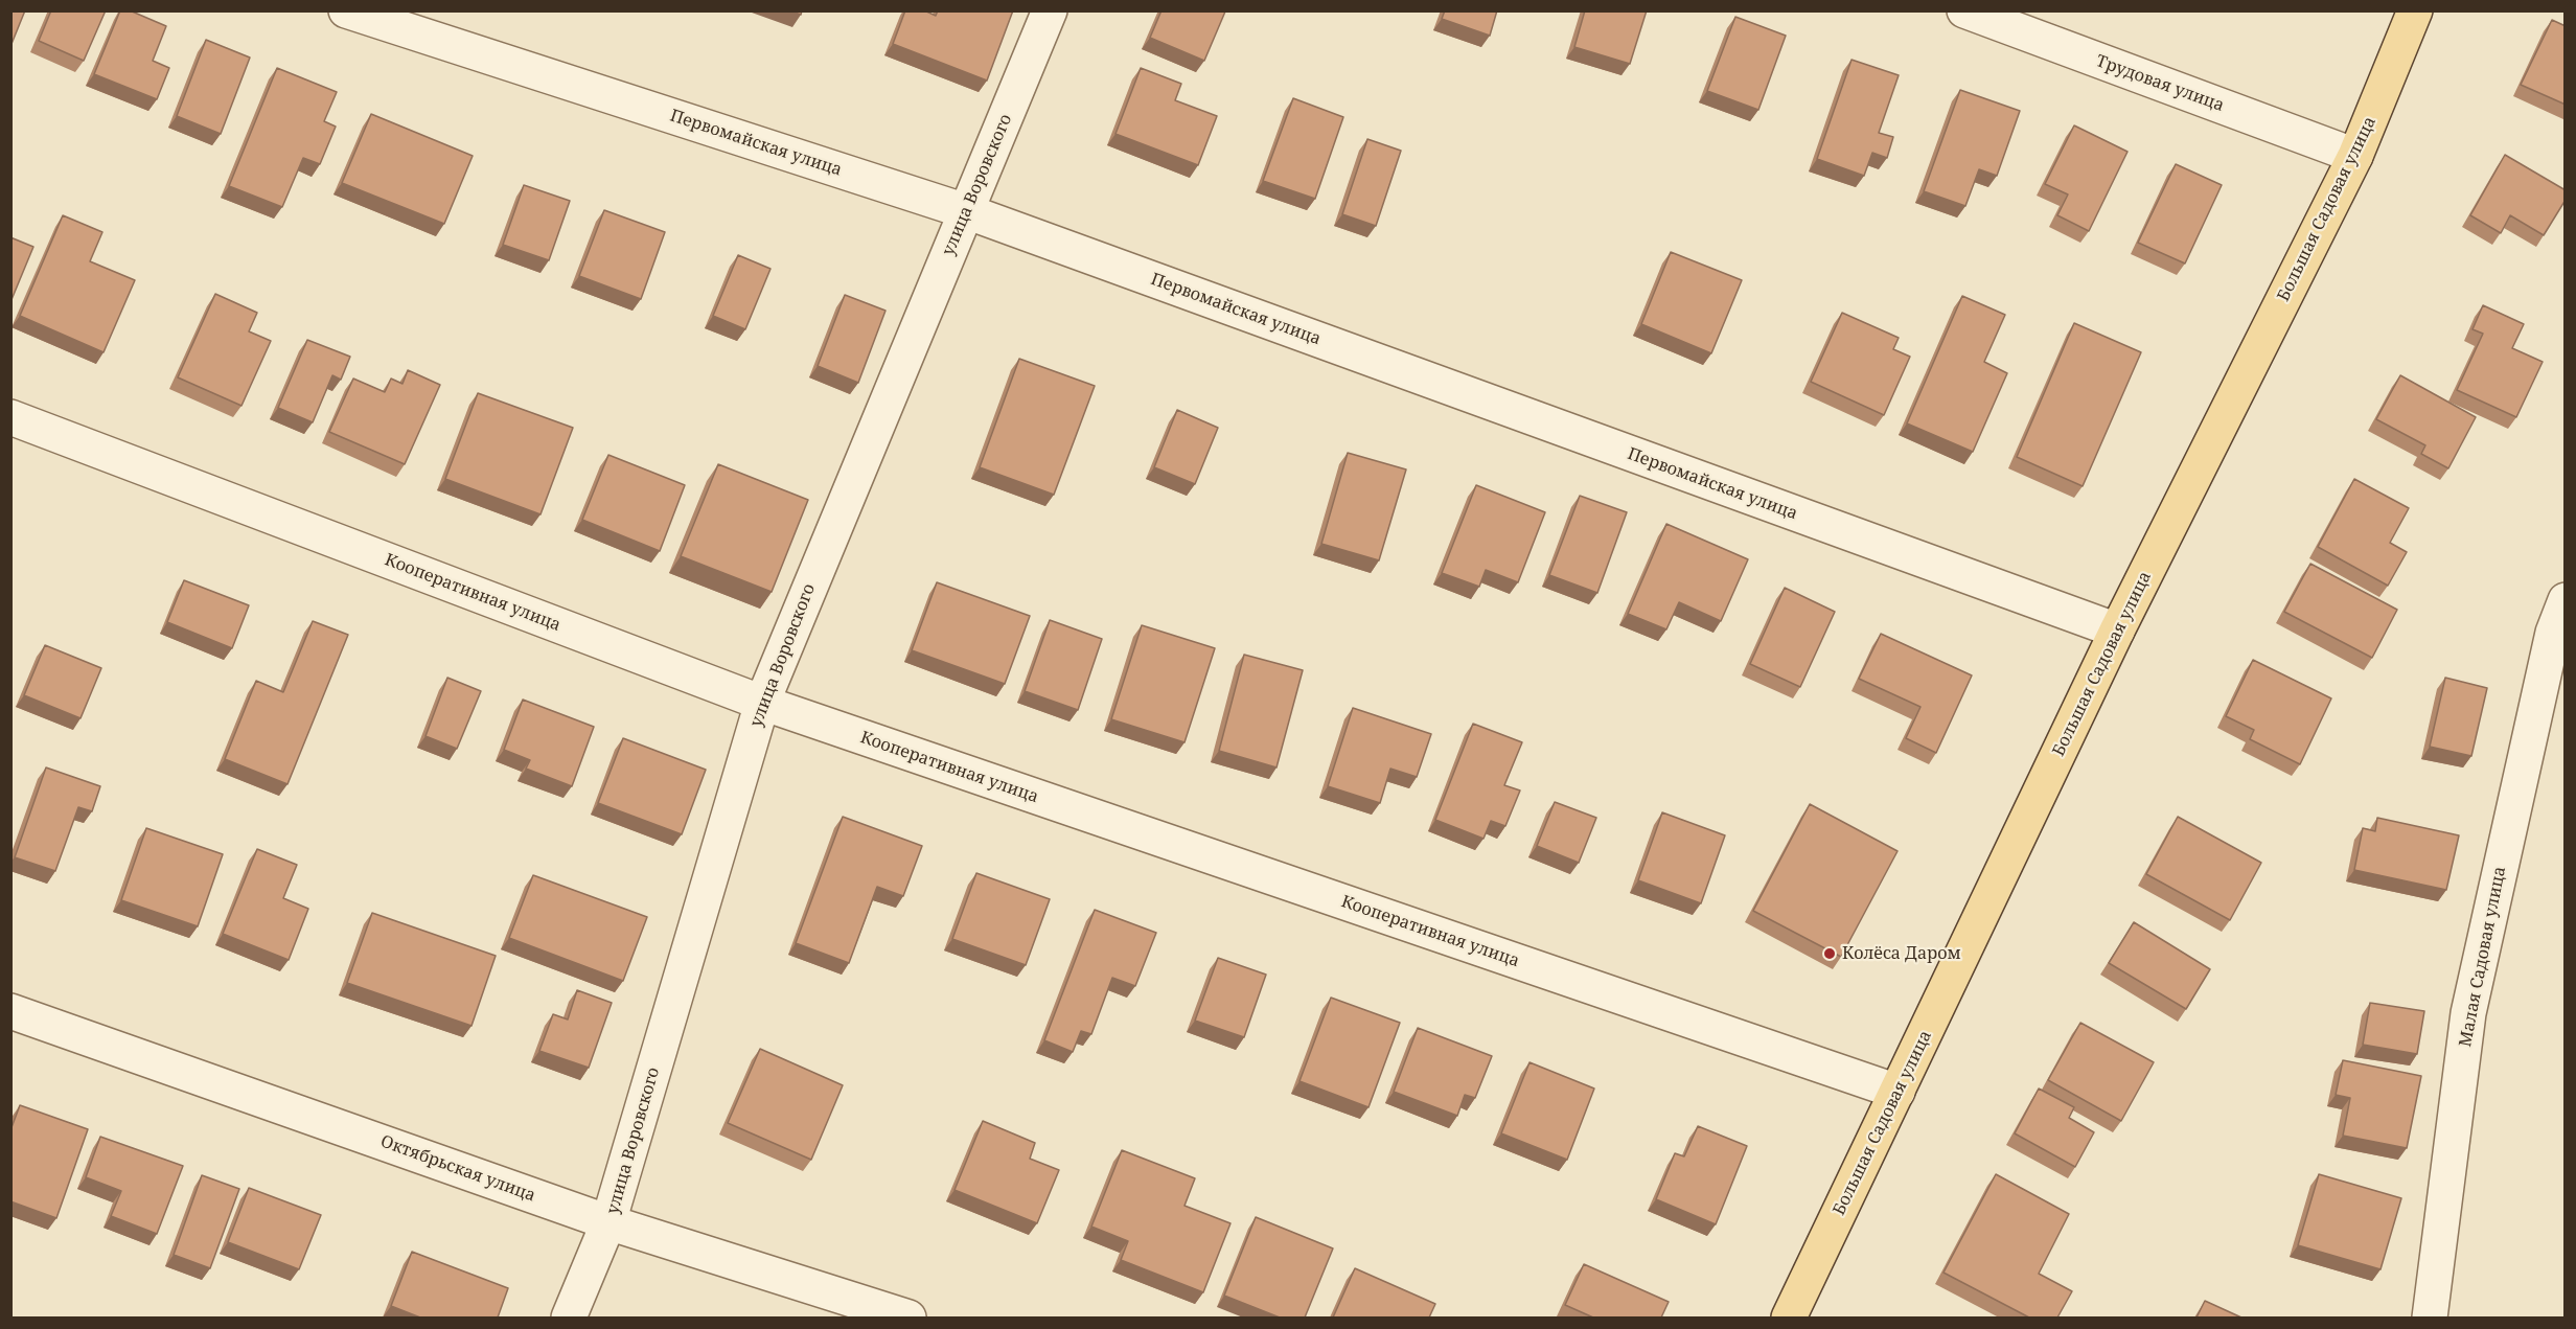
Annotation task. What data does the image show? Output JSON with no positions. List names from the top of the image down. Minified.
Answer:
{"streets":{"main road":["Большая Садовая улица"],"street":["Трудовая улица","Первомайская улица","улица Воровского","Кооперативная улица","Малая Садовая улица","Октябрьская улица"]},"crossings":[["Трудовая улица","Большая Садовая улица"],["Первомайская улица","улица Воровского"],["Первомайская улица","Большая Садовая улица"],["улица Воровского","Кооперативная улица"],["улица Воровского","Октябрьская улица"],["Большая Садовая улица","Кооперативная улица"]],"places":["Колёса Даром"]}
